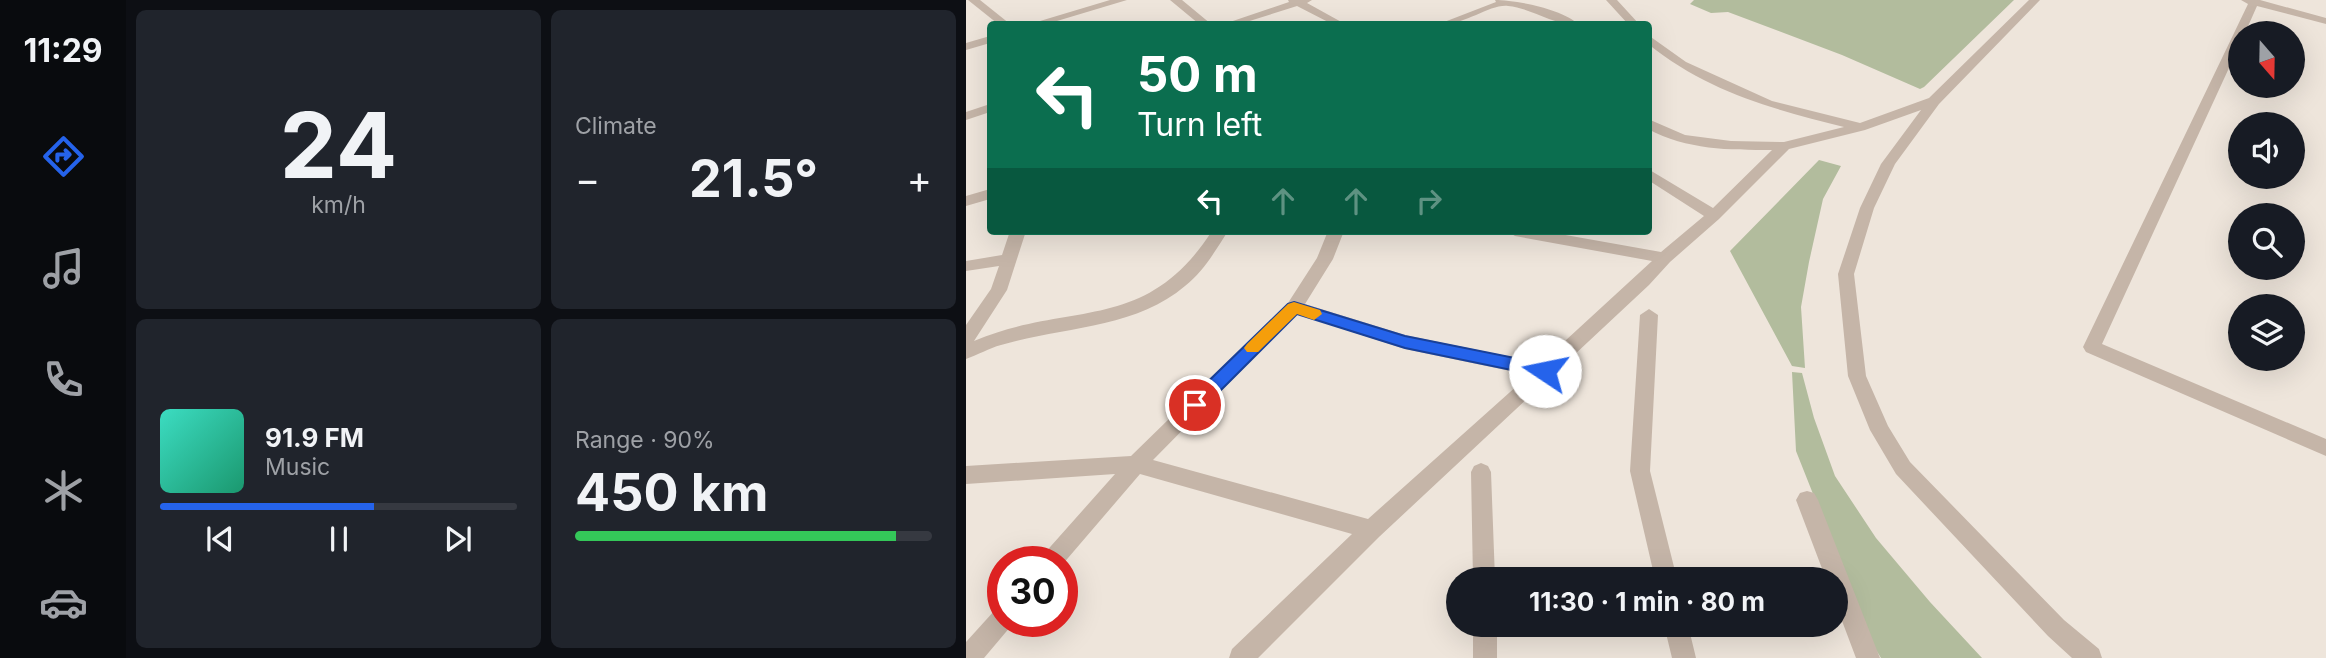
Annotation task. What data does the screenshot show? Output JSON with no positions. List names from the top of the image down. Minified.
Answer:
{"north":"bottom","page":{"tabs":"11:29","tile":[["24","km/h"],"Climate",["Range · 90%","450 km"]],"turn":["50 m","Turn left"],"heat":["−","21.5°","+"],"song":["91.9 FM","Music"],"limit":"30","trip":"11:30 · 1 min · 80 m"}}
